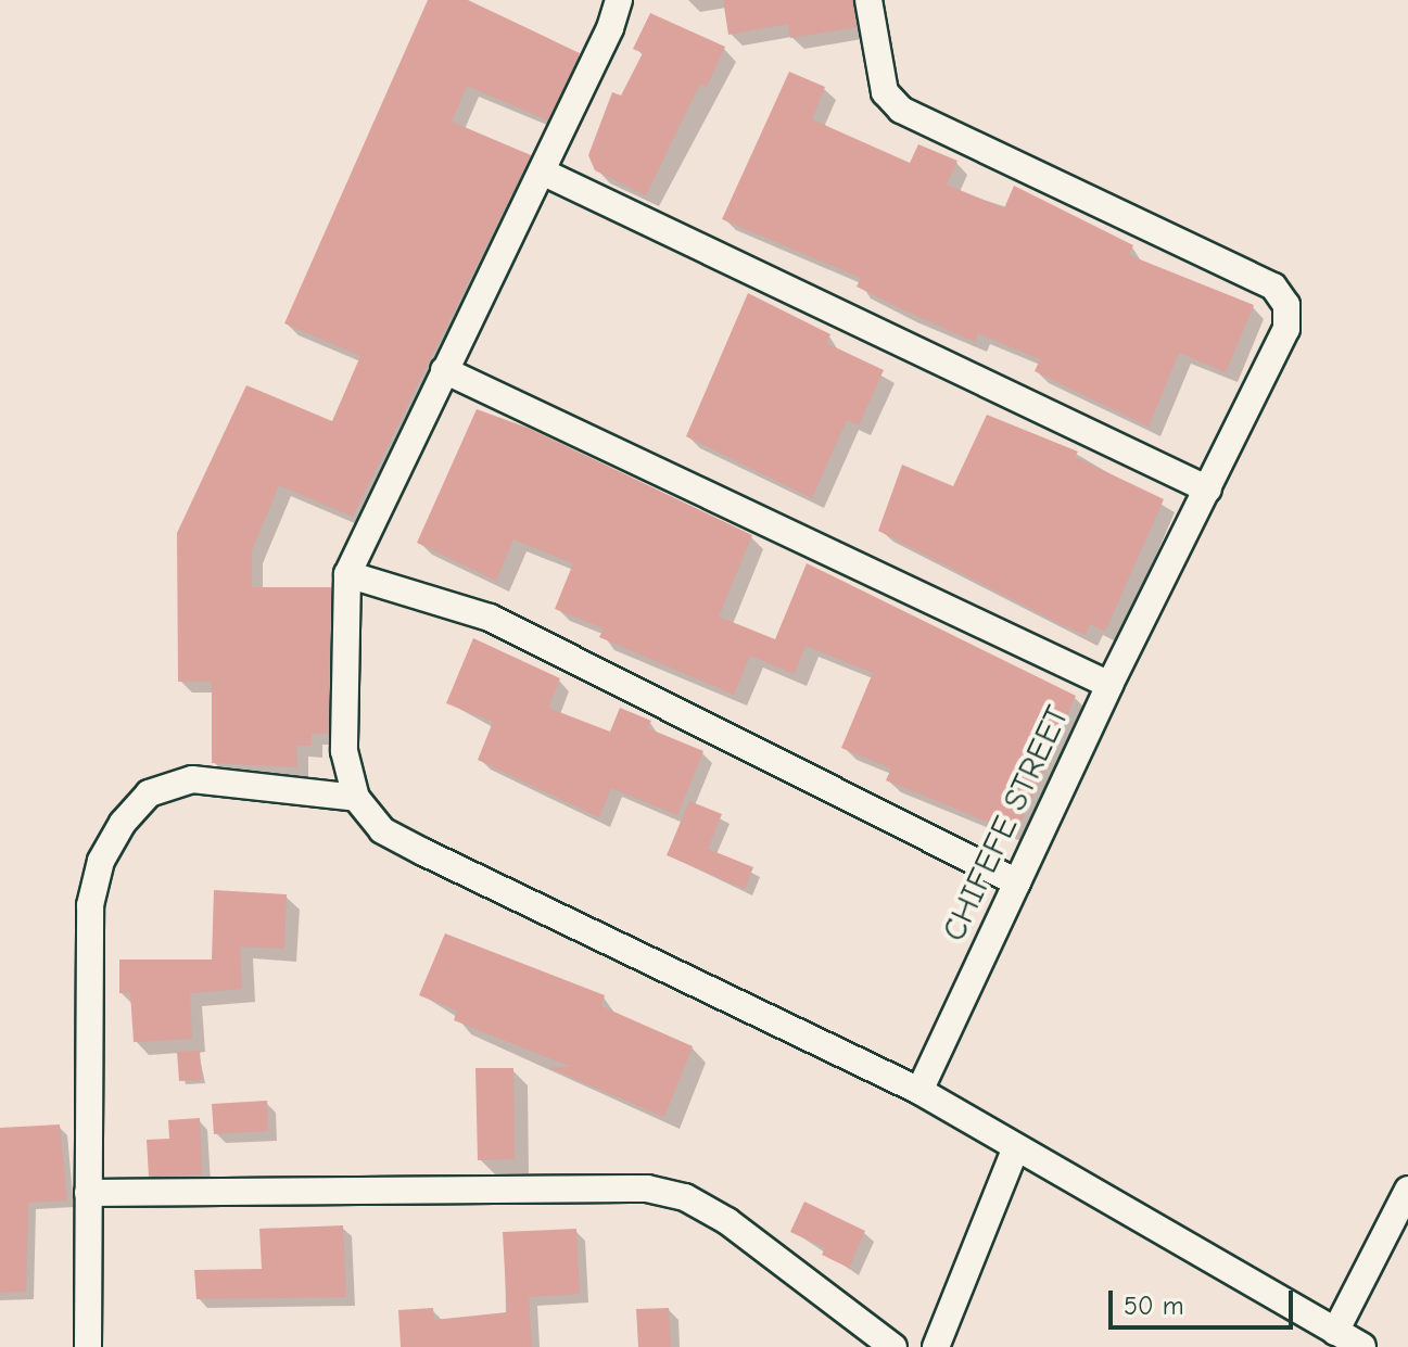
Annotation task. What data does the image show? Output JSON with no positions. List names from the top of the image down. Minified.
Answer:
{"streets":{"street":["CHIFEFE STREET"]},"scale_bar":"50 m"}
